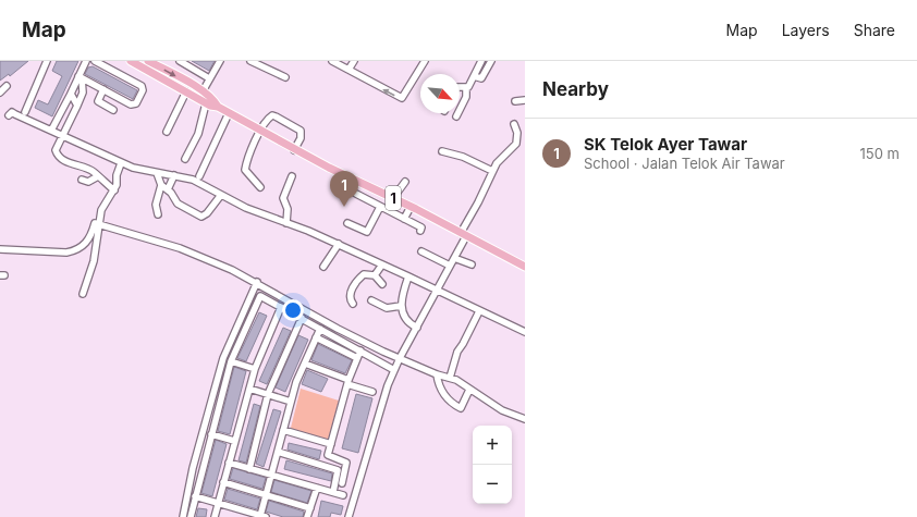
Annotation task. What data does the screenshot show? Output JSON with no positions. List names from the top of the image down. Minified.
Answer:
{"streets":{"main road":["1"]},"north":"bottom right","page":{"header":"Map","nav":["Map","Layers","Share"],"heading":"Nearby","list":[{"mark":"1","name":"SK Telok Ayer Tawar","note":"School · Jalan Telok Air Tawar","value":"150 m"}],"pins":"1","map_buttons":["+","−"]}}
